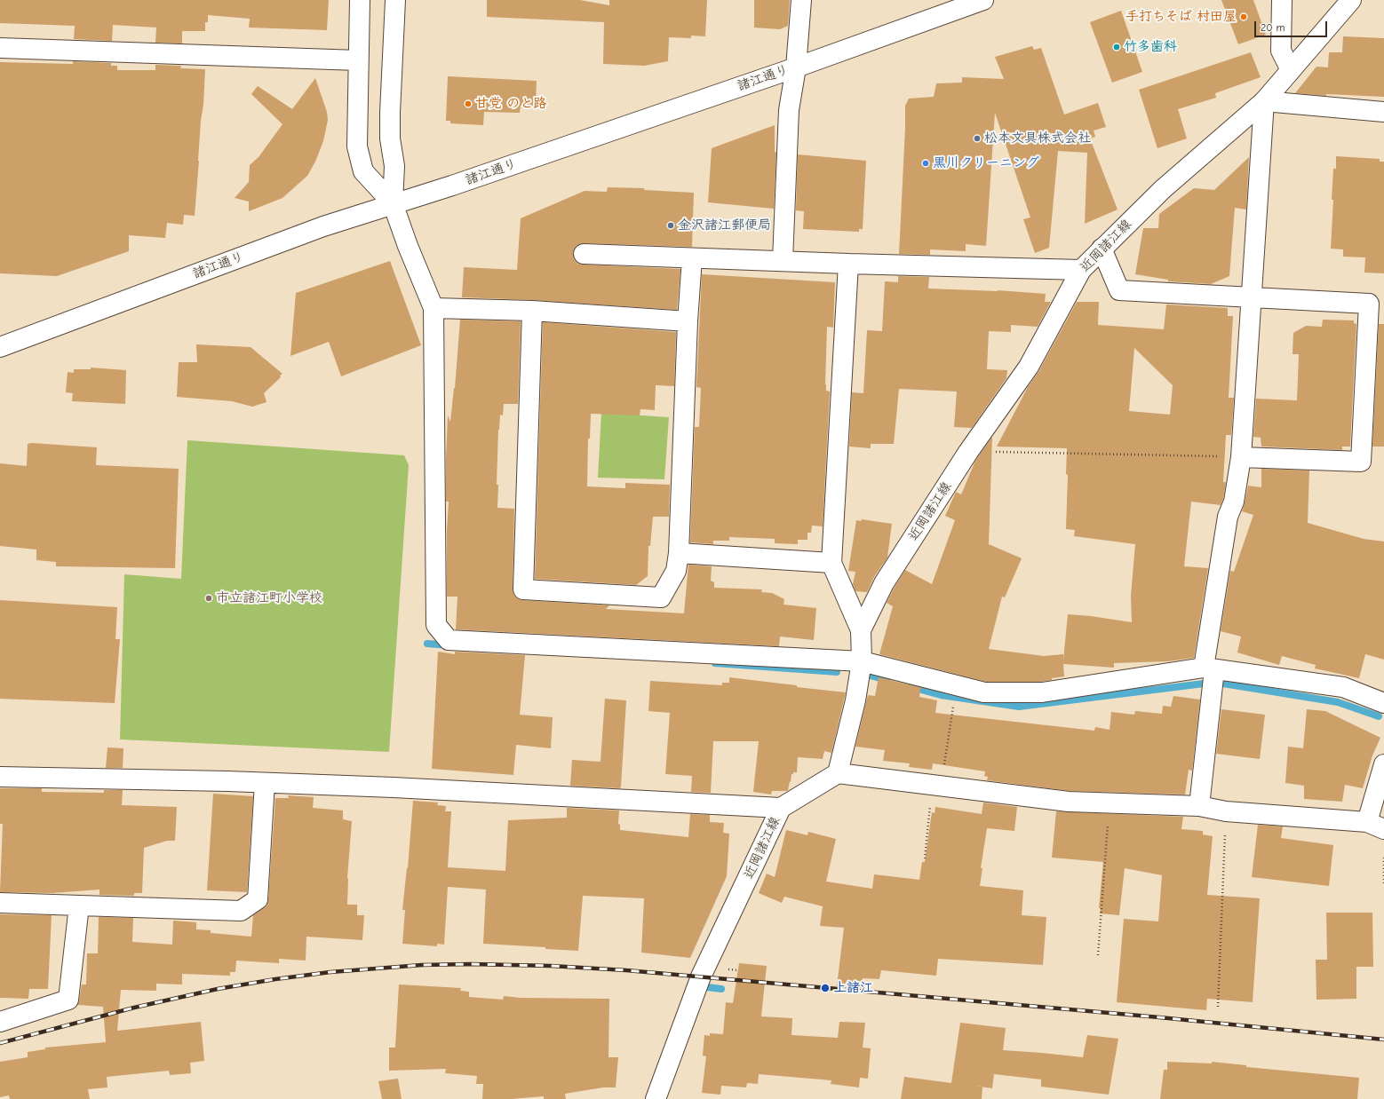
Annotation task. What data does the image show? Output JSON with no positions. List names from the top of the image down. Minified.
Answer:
{"streets":{"street":["諸江通り","近岡諸江線"]},"places":["手打ちそば 村田屋","竹多歯科","甘党 のと路","松本文具株式会社","黒川クリーニング","金沢諸江郵便局","市立諸江町小学校","上諸江"],"scale_bar":"20 m"}
